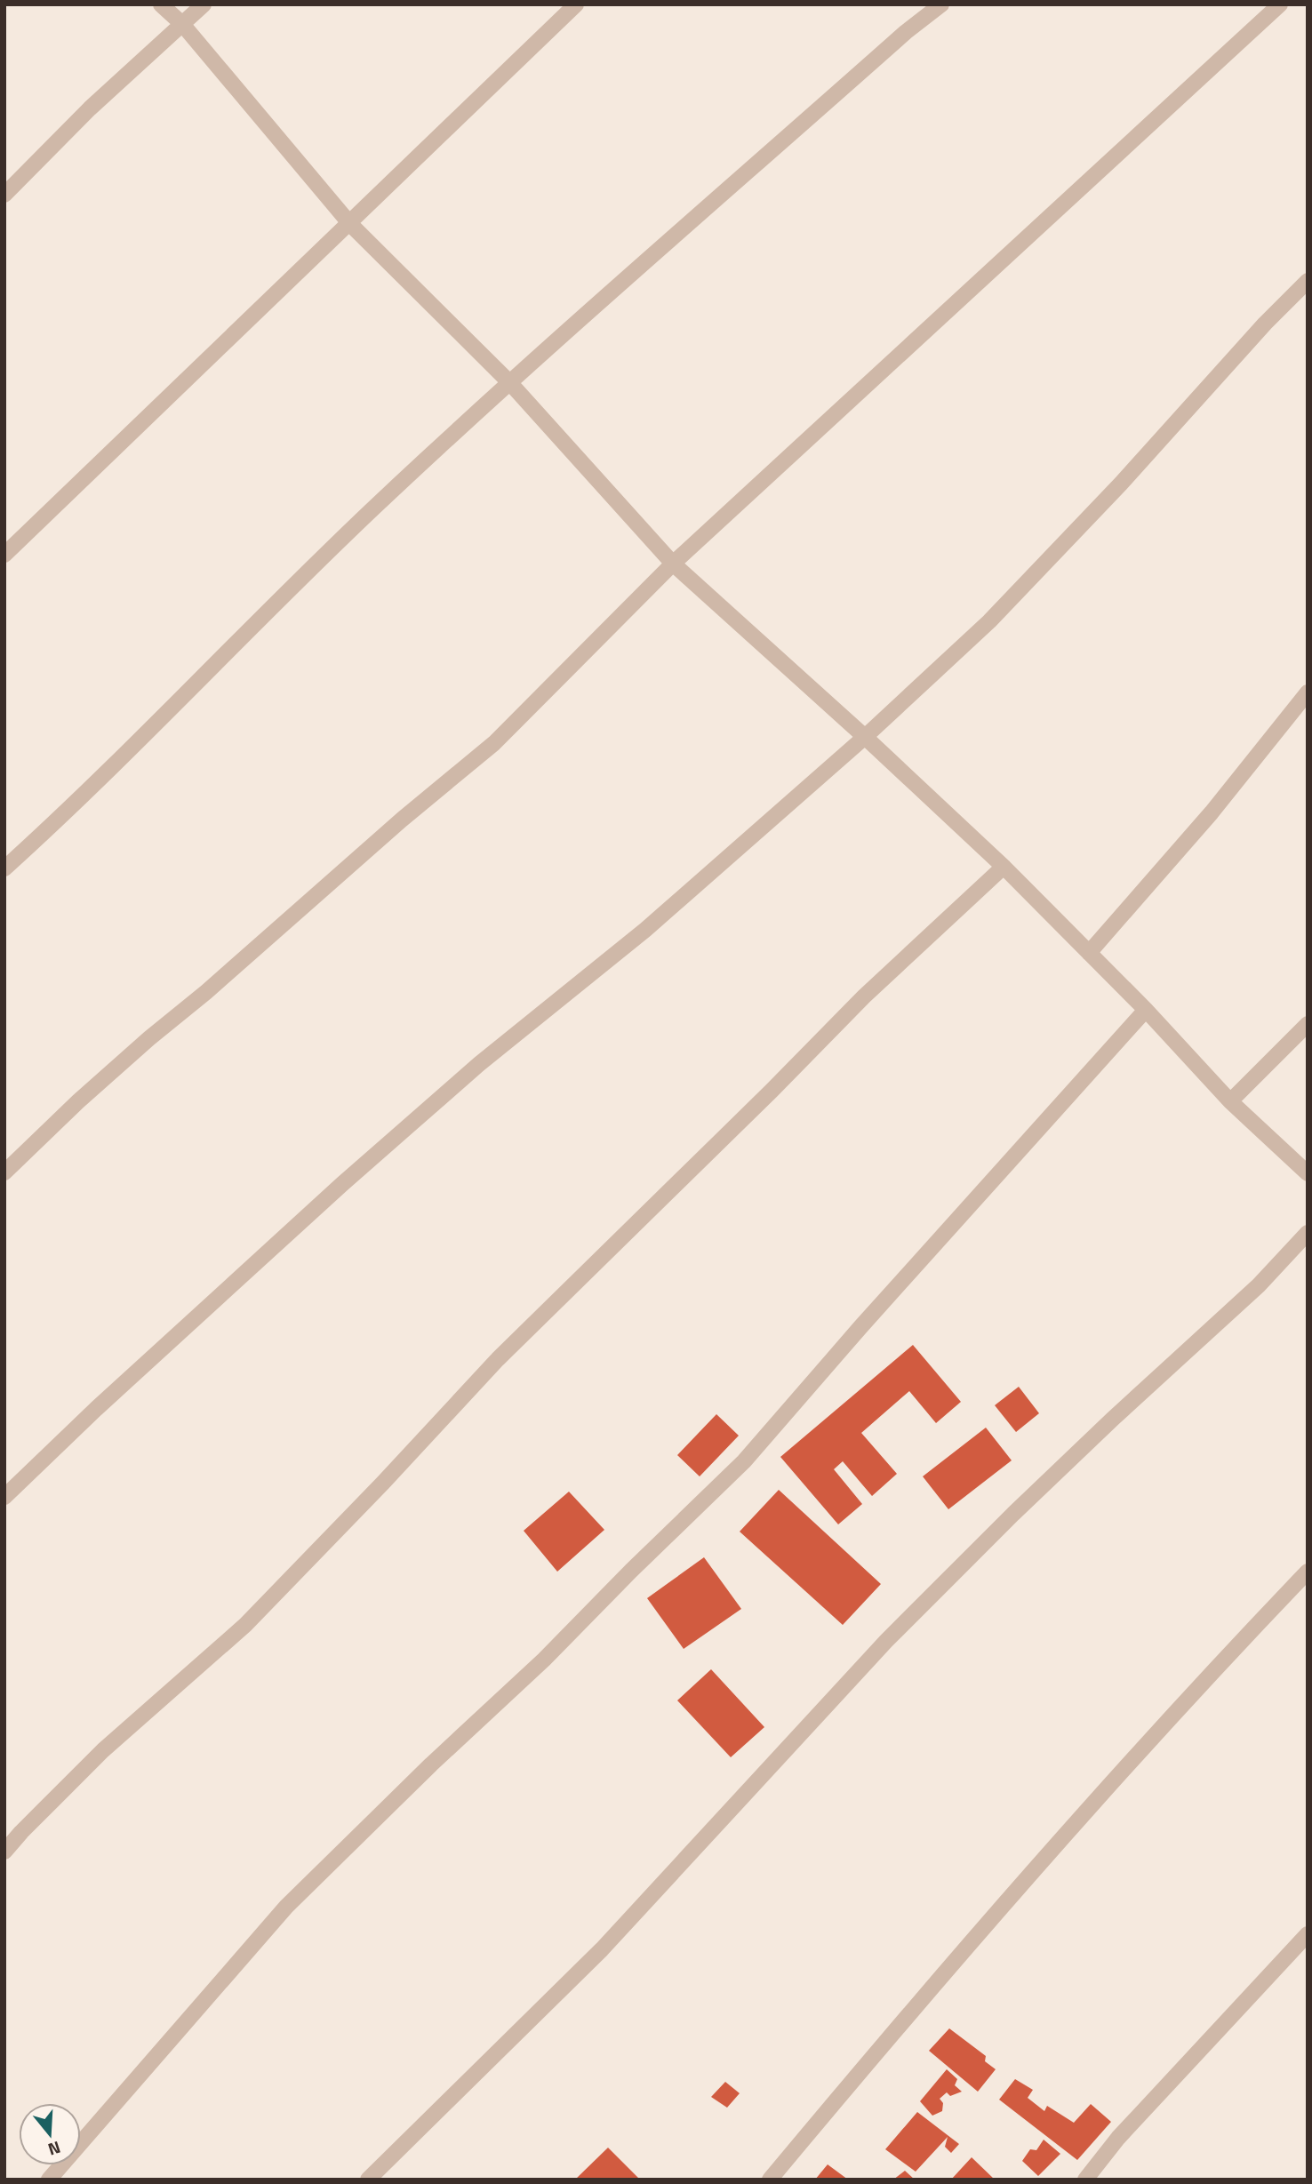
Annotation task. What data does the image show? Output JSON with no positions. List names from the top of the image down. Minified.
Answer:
{"north":"bottom"}
